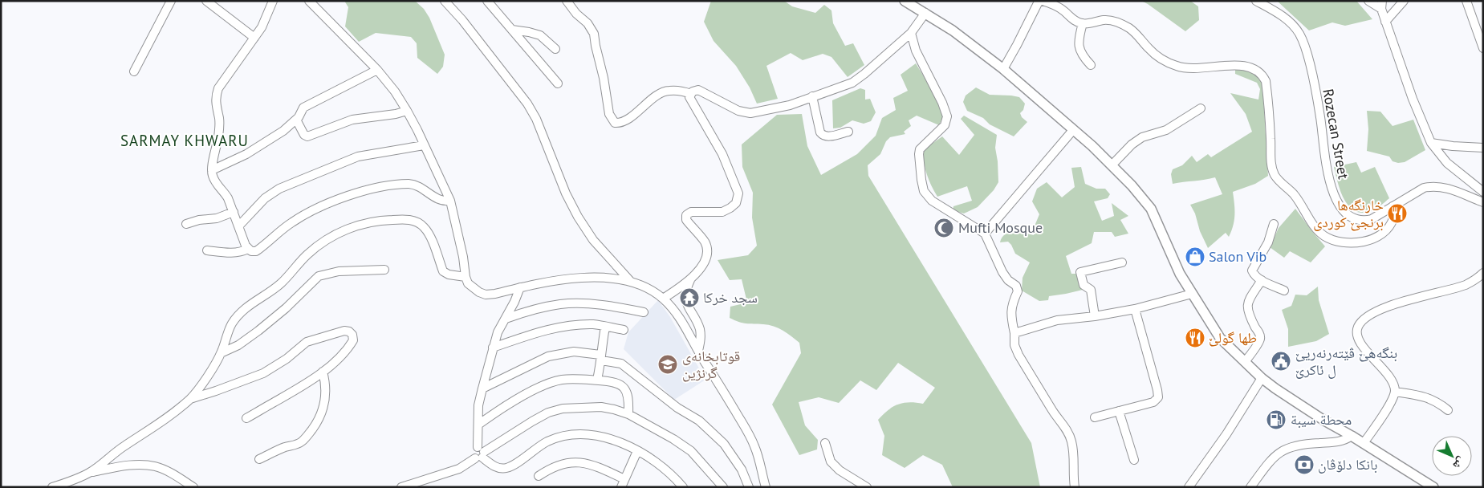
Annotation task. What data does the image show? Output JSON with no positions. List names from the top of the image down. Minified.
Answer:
{"streets":{"street":["Rozecan Street"]},"districts":["SARMAY KHWARU"],"places":{"restaurant":["خارنگەها برنجێ کوردی","طها گولێ"],"mosque":["Mufti Mosque"],"shop":["Salon Vib"],"temple":["سجد خركا"],"public building":["بنگەهێ ڤێتەرنەریێ ل ئاکرێ"],"school or university":["قوتابخانەی گرنژین"],"fuel station":["محطة سيبة"],"bank":["بانکا دلۆڤان"]},"north":"bottom right"}
